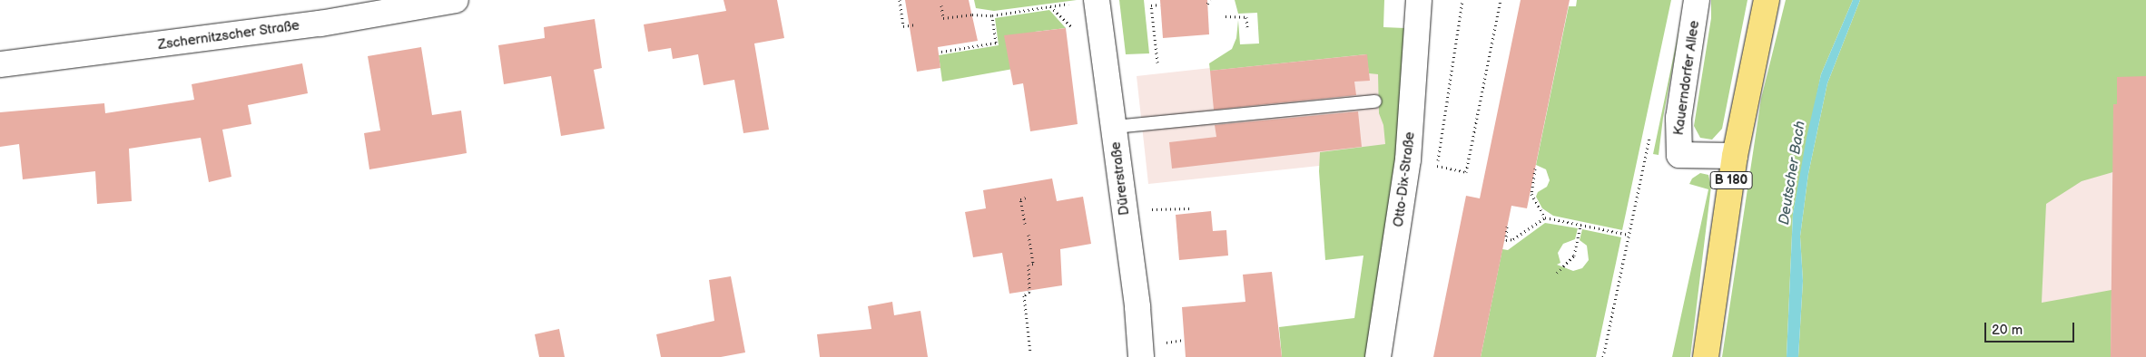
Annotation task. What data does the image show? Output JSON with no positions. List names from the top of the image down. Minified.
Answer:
{"streets":{"main road":["B 180"],"street":["Zschernitzscher Straße","Kauerndorfer Allee","Dürerstraße","Otto-Dix-Straße"]},"crossings":[["Kauerndorfer Allee","B 180"]],"water":["Deutscher Bach"],"scale_bar":"20 m"}
